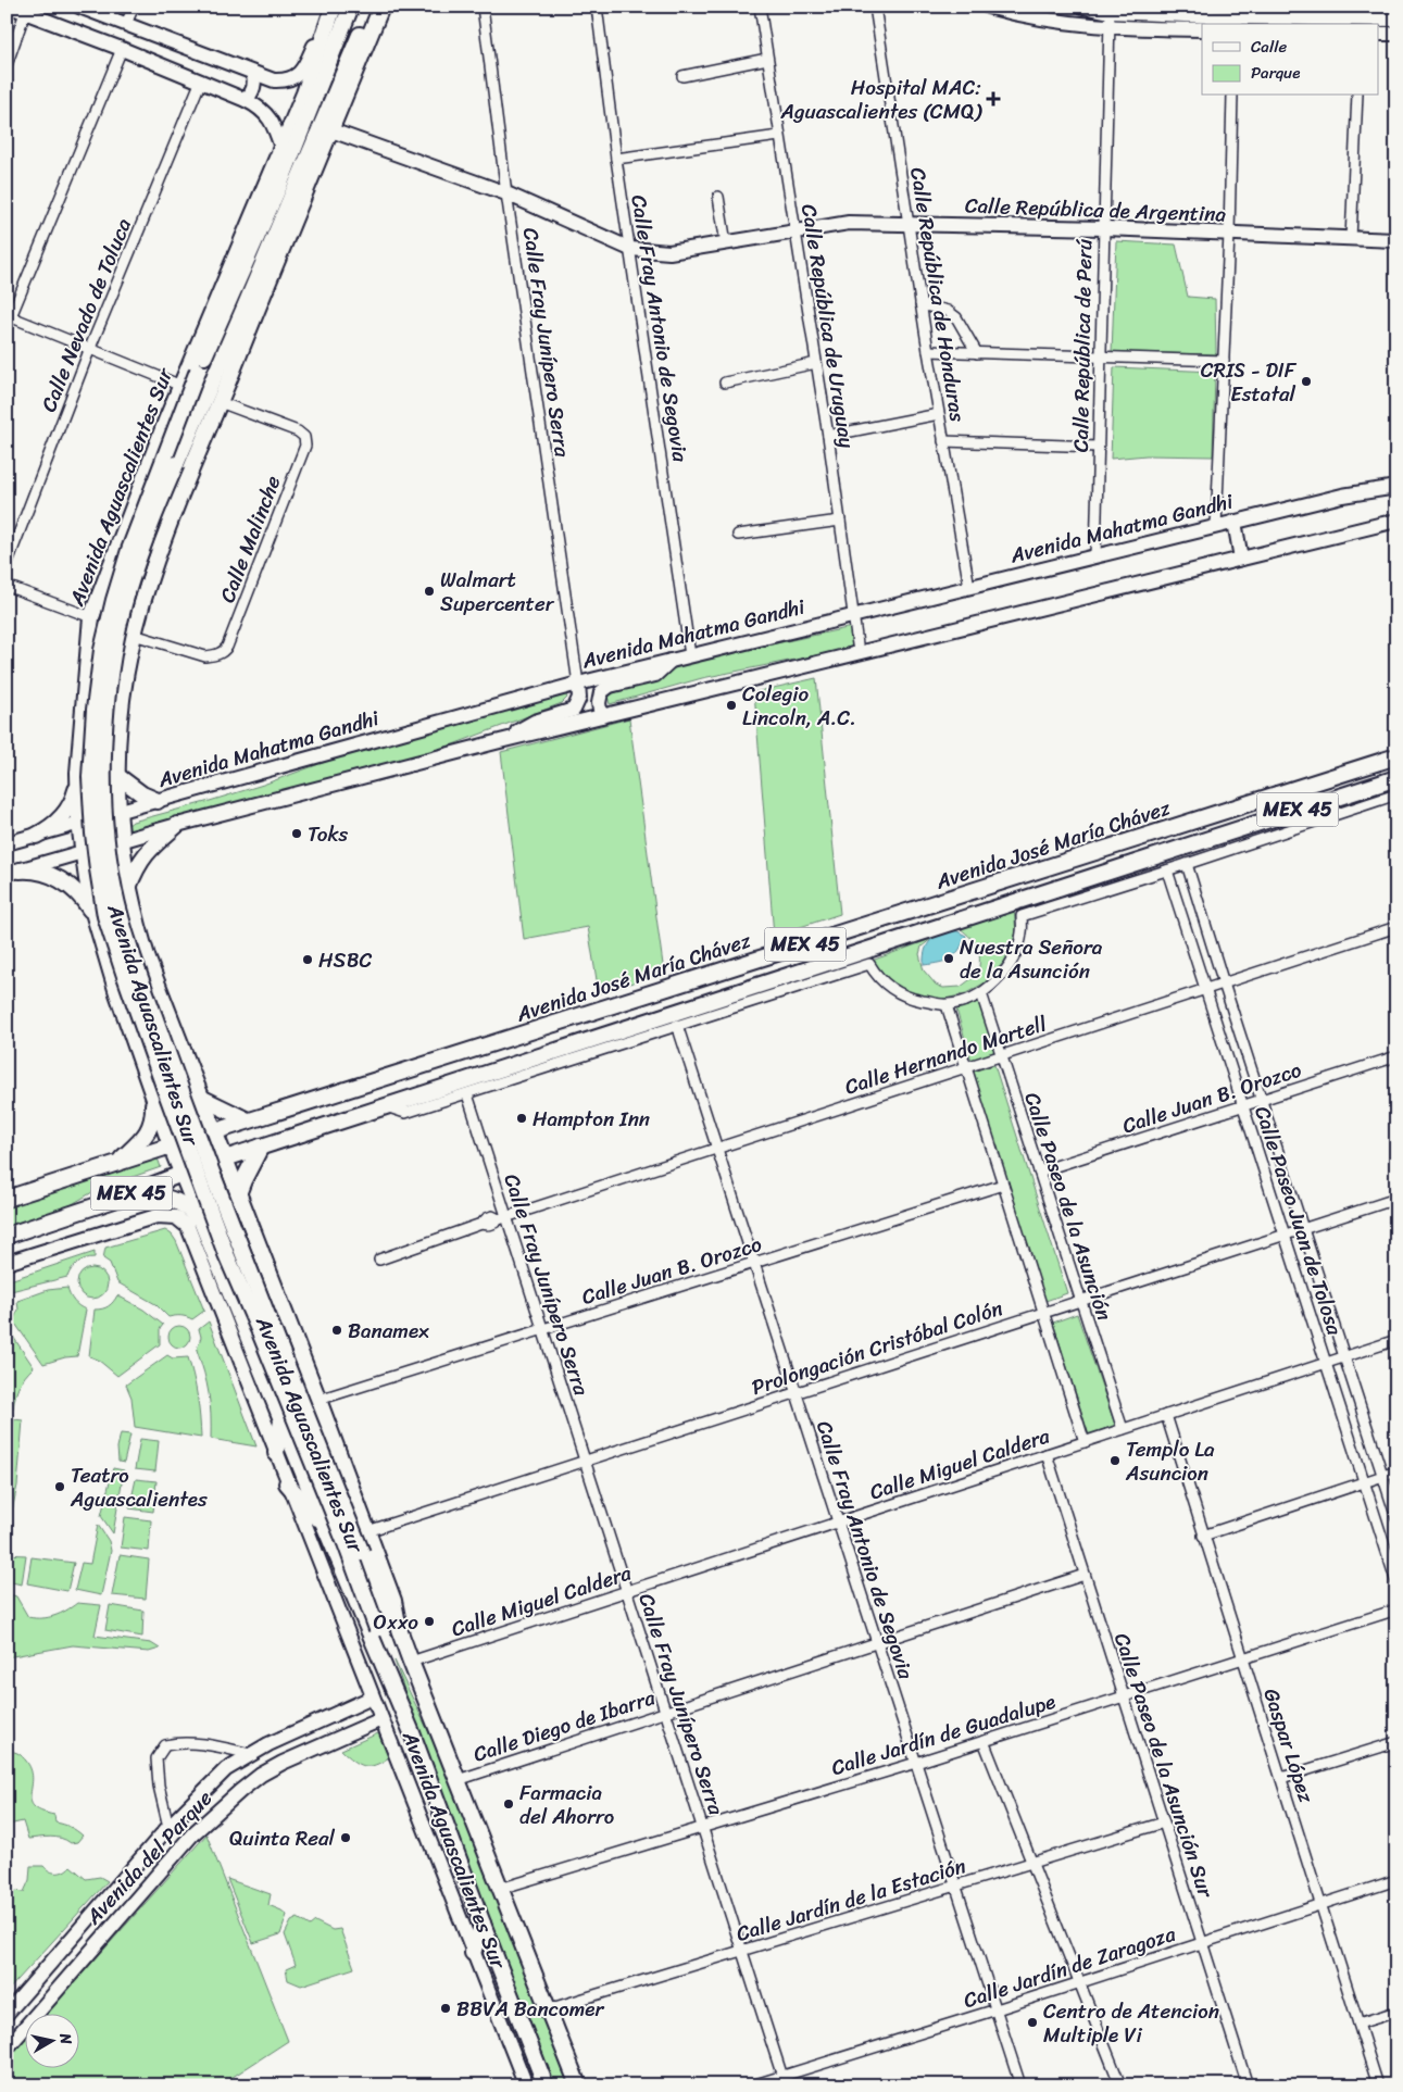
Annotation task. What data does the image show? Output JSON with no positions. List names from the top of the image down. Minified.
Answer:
{"streets":{"main road":["Avenida Aguascalientes Sur","MEX 45","Avenida José María Chávez"],"street":["Calle República de Argentina","Calle República de Honduras","Calle Nevado de Toluca","Calle República de Uruguay","Calle Fray Antonio de Segovia","Calle Fray Junípero Serra","Calle República de Perú","Avenida Mahatma Gandhi","Calle Malinche","Calle Hernando Martell","Calle Juan B. Orozco","Calle Paseo de la Asunción","Calle Paseo Juan de Tolosa","Prolongación Cristóbal Colón","Calle Miguel Caldera","Calle Diego de Ibarra","Calle Jardín de Guadalupe","Gaspar López","Calle Paseo de la Asunción Sur","Avenida del Parque","Calle Jardín de la Estación","Calle Jardín de Zaragoza"]},"crossings":[["Calle República de Argentina","Calle República de Honduras"],["Calle República de Argentina","Calle República de Uruguay"],["Calle República de Argentina","Calle Fray Antonio de Segovia"],["Calle República de Argentina","Calle Fray Junípero Serra"],["Calle República de Argentina","Calle República de Perú"],["Calle República de Argentina","Avenida Aguascalientes Sur"],["Calle República de Honduras","Avenida Mahatma Gandhi"],["Calle República de Uruguay","Avenida Mahatma Gandhi"],["Calle Fray Antonio de Segovia","Avenida Mahatma Gandhi"],["Calle Fray Antonio de Segovia","Avenida José María Chávez"],["Calle Fray Antonio de Segovia","Calle Hernando Martell"],["Calle Fray Antonio de Segovia","Calle Juan B. Orozco"],["Calle Fray Antonio de Segovia","Prolongación Cristóbal Colón"],["Calle Fray Antonio de Segovia","Calle Miguel Caldera"],["Calle Fray Antonio de Segovia","Calle Diego de Ibarra"],["Calle Fray Antonio de Segovia","Calle Jardín de Guadalupe"],["Calle Fray Antonio de Segovia","Calle Jardín de la Estación"],["Calle Fray Antonio de Segovia","Calle Jardín de Zaragoza"],["Calle Fray Junípero Serra","Avenida Mahatma Gandhi"],["Calle Fray Junípero Serra","Avenida José María Chávez"],["Calle Fray Junípero Serra","Calle Hernando Martell"],["Calle Fray Junípero Serra","Calle Juan B. Orozco"],["Calle Fray Junípero Serra","Prolongación Cristóbal Colón"],["Calle Fray Junípero Serra","Calle Miguel Caldera"],["Calle Fray Junípero Serra","Calle Diego de Ibarra"],["Calle Fray Junípero Serra","Calle Jardín de Guadalupe"],["Calle Fray Junípero Serra","Calle Jardín de la Estación"],["Calle Fray Junípero Serra","Calle Jardín de Zaragoza"],["Calle República de Perú","Avenida Mahatma Gandhi"],["Avenida Aguascalientes Sur","Avenida Mahatma Gandhi"],["Avenida Aguascalientes Sur","Calle Malinche"],["Avenida Aguascalientes Sur","Avenida José María Chávez"],["Avenida Aguascalientes Sur","Calle Juan B. Orozco"],["Avenida Aguascalientes Sur","Prolongación Cristóbal Colón"],["Avenida Aguascalientes Sur","Calle Miguel Caldera"],["Avenida Aguascalientes Sur","Calle Diego de Ibarra"],["Avenida Aguascalientes Sur","Calle Jardín de Guadalupe"],["Avenida Aguascalientes Sur","Avenida del Parque"],["Avenida Aguascalientes Sur","Calle Jardín de la Estación"],["Avenida José María Chávez","Calle Paseo de la Asunción"],["Avenida José María Chávez","Calle Paseo Juan de Tolosa"],["Calle Hernando Martell","Calle Paseo de la Asunción"],["Calle Hernando Martell","Calle Paseo Juan de Tolosa"],["Calle Juan B. Orozco","Calle Paseo de la Asunción"],["Calle Juan B. Orozco","Calle Paseo Juan de Tolosa"],["Calle Paseo de la Asunción","Prolongación Cristóbal Colón"],["Calle Paseo de la Asunción","Calle Miguel Caldera"],["Calle Paseo Juan de Tolosa","Prolongación Cristóbal Colón"],["Calle Paseo Juan de Tolosa","Calle Miguel Caldera"],["Calle Miguel Caldera","Gaspar López"],["Calle Miguel Caldera","Calle Paseo de la Asunción Sur"],["Calle Diego de Ibarra","Calle Paseo de la Asunción Sur"],["Calle Jardín de Guadalupe","Gaspar López"],["Calle Jardín de Guadalupe","Calle Paseo de la Asunción Sur"],["Gaspar López","Calle Jardín de Zaragoza"],["Calle Paseo de la Asunción Sur","Calle Jardín de la Estación"],["Calle Paseo de la Asunción Sur","Calle Jardín de Zaragoza"]],"places":{"health":["Hospital MAC: Aguascalientes (CMQ)"],"other":["CRIS - DIF Estatal","Walmart Supercenter","Colegio Lincoln, A.C.","Toks","Nuestra Señora de la Asunción","HSBC","Hampton Inn","Banamex","Templo La Asuncion","Teatro Aguascalientes","Oxxo","Farmacia del Ahorro","Quinta Real","BBVA Bancomer","Centro de Atencion Multiple Vi"]},"legend":["Calle","Parque"],"north":"right"}
